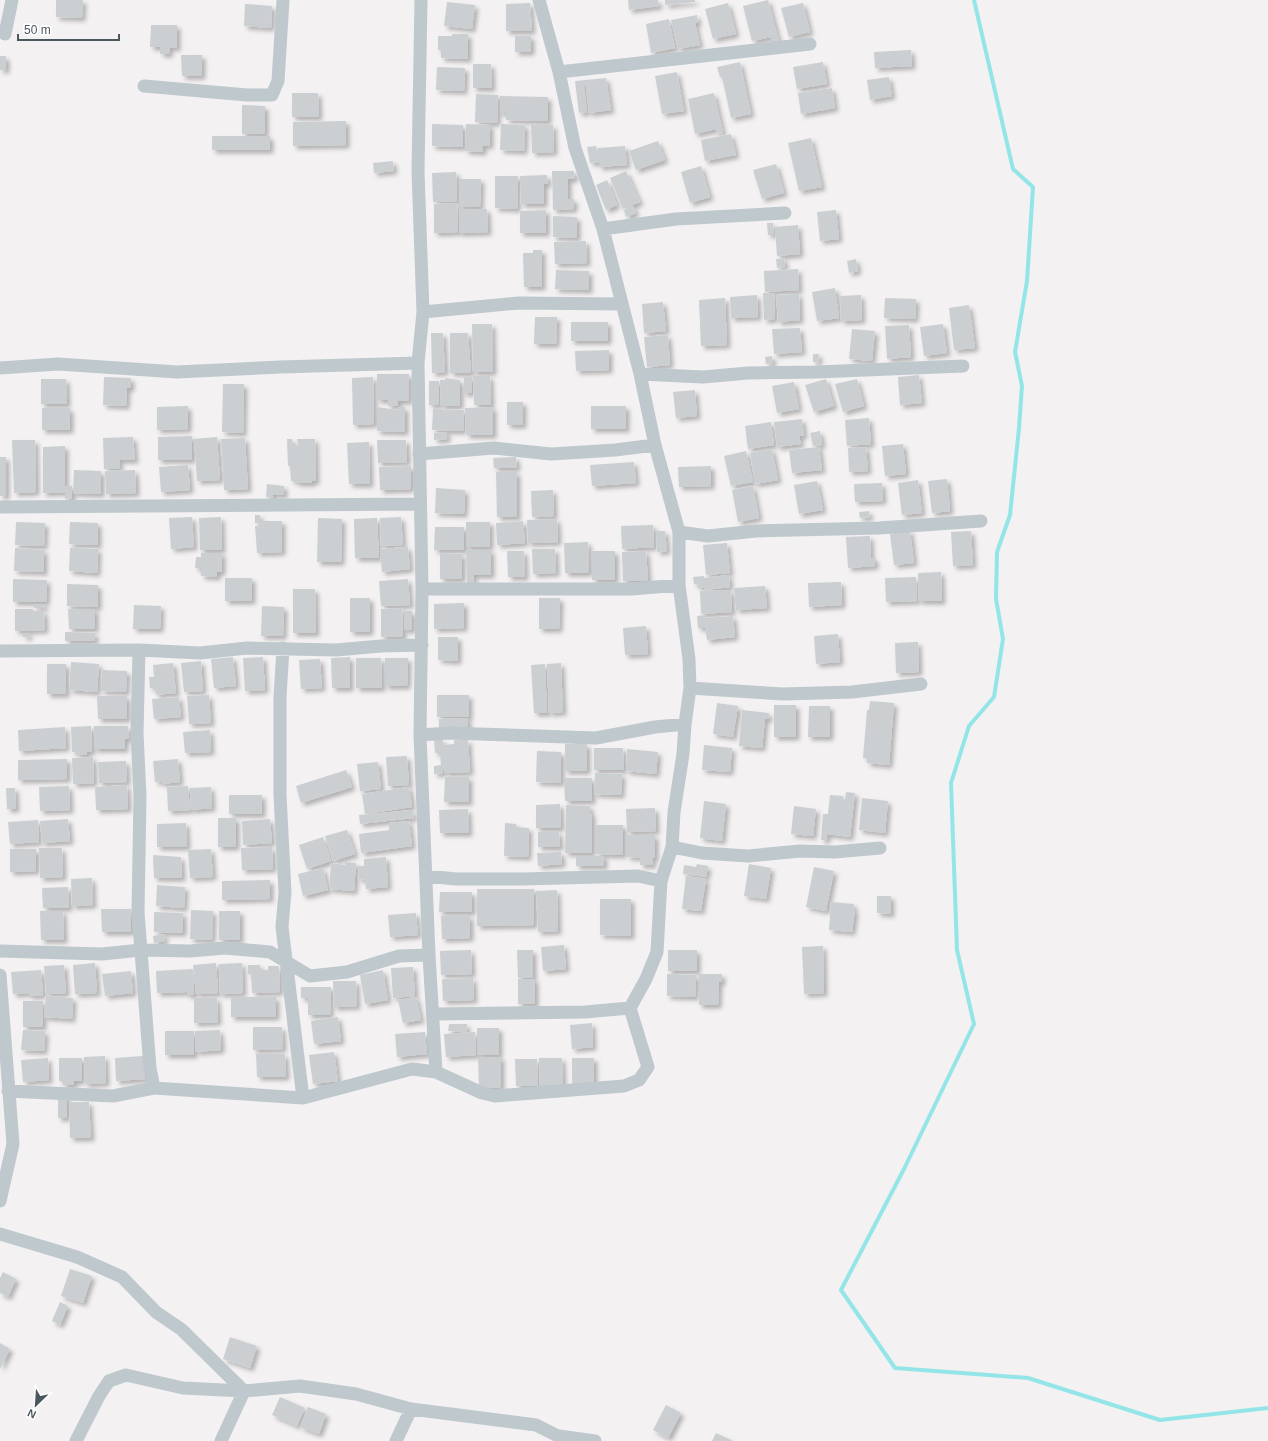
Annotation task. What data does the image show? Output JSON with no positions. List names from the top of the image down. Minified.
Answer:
{"scale_bar":"50 m","north":"bottom left"}
